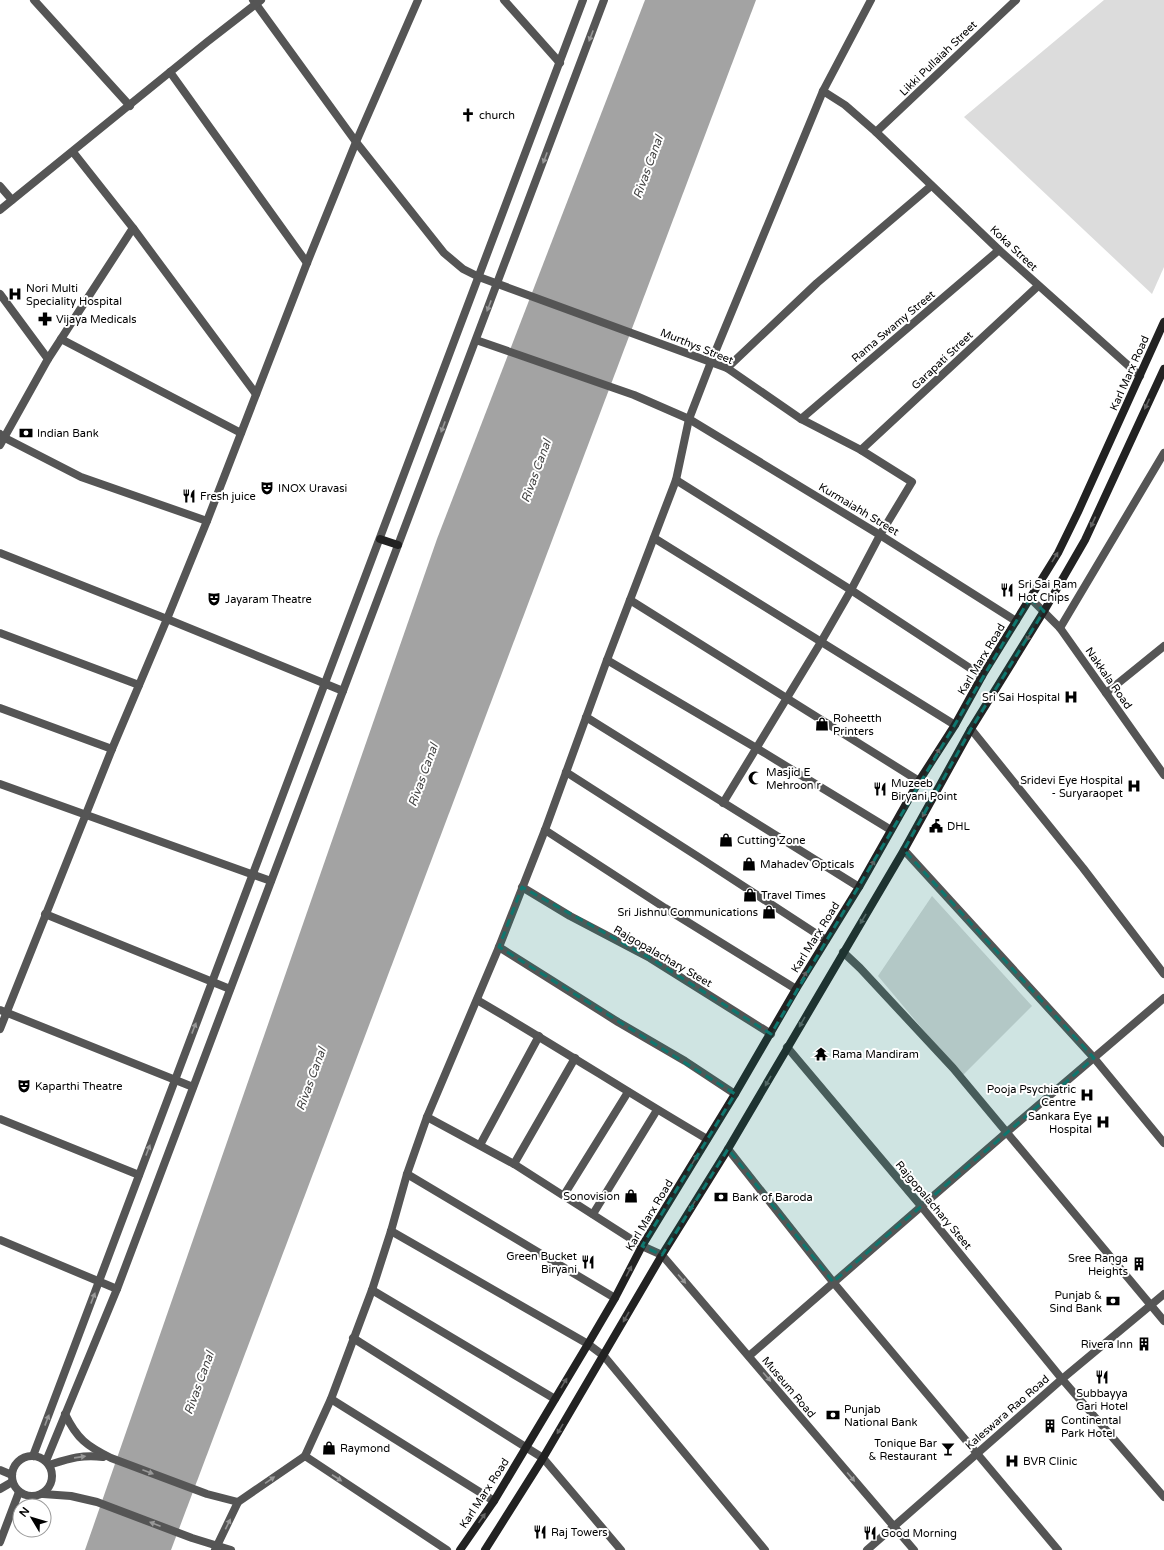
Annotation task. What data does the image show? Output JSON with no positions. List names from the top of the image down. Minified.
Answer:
{"streets":{"main road":["Karl Marx Road"],"street":["Likki Pullaiah Street","Koka Street","Rama Swamy Street","Murthys Street","Garapati Street","Kurmaiahh Street","Nakkala Road","Rajgopalachary Steet","Museum Road","Kaleswara Rao Road"]},"crossings":[["Likki Pullaiah Street","Koka Street"],["Koka Street","Rama Swamy Street"],["Koka Street","Garapati Street"],["Koka Street","Karl Marx Road"],["Rama Swamy Street","Murthys Street"],["Murthys Street","Garapati Street"],["Murthys Street","Kurmaiahh Street"],["Karl Marx Road","Kurmaiahh Street"],["Karl Marx Road","Nakkala Road"],["Karl Marx Road","Rajgopalachary Steet"],["Karl Marx Road","Museum Road"],["Rajgopalachary Steet","Kaleswara Rao Road"],["Museum Road","Kaleswara Rao Road"]],"one_way":["Museum Road"],"water":["Rivas Canal"],"places":{"church":["church"],"hospital":["Nori Multi Speciality Hospital","Sri Sai Hospital","Sridevi Eye Hospital - Suryaraopet","Pooja Psychiatric Centre","Sankara Eye Hospital","BVR Clinic"],"pharmacy":["Vijaya Medicals"],"bank":["Indian Bank","Bank of Baroda","Punjab & Sind Bank","Punjab National Bank"],"theatre":["INOX Uravasi","Jayaram Theatre","Kaparthi Theatre"],"restaurant":["Fresh juice","Sri Sai Ram Hot Chips","Muzeeb Biryani Point","Green Bucket Biryani","Subbayya Gari Hotel","Raj Towers","Good Morning"],"shop":["Roheetth Printers","Cutting Zone","Mahadev Opticals","Travel Times","Sri Jishnu Communications","Sonovision","Raymond"],"mosque":["Masjid E Mehroon r"],"public building":["DHL"],"temple":["Rama Mandiram"],"building":["Sree Ranga Heights","Rivera Inn","Continental Park Hotel"],"bar":["Tonique Bar & Restaurant"]},"north":"top left"}
